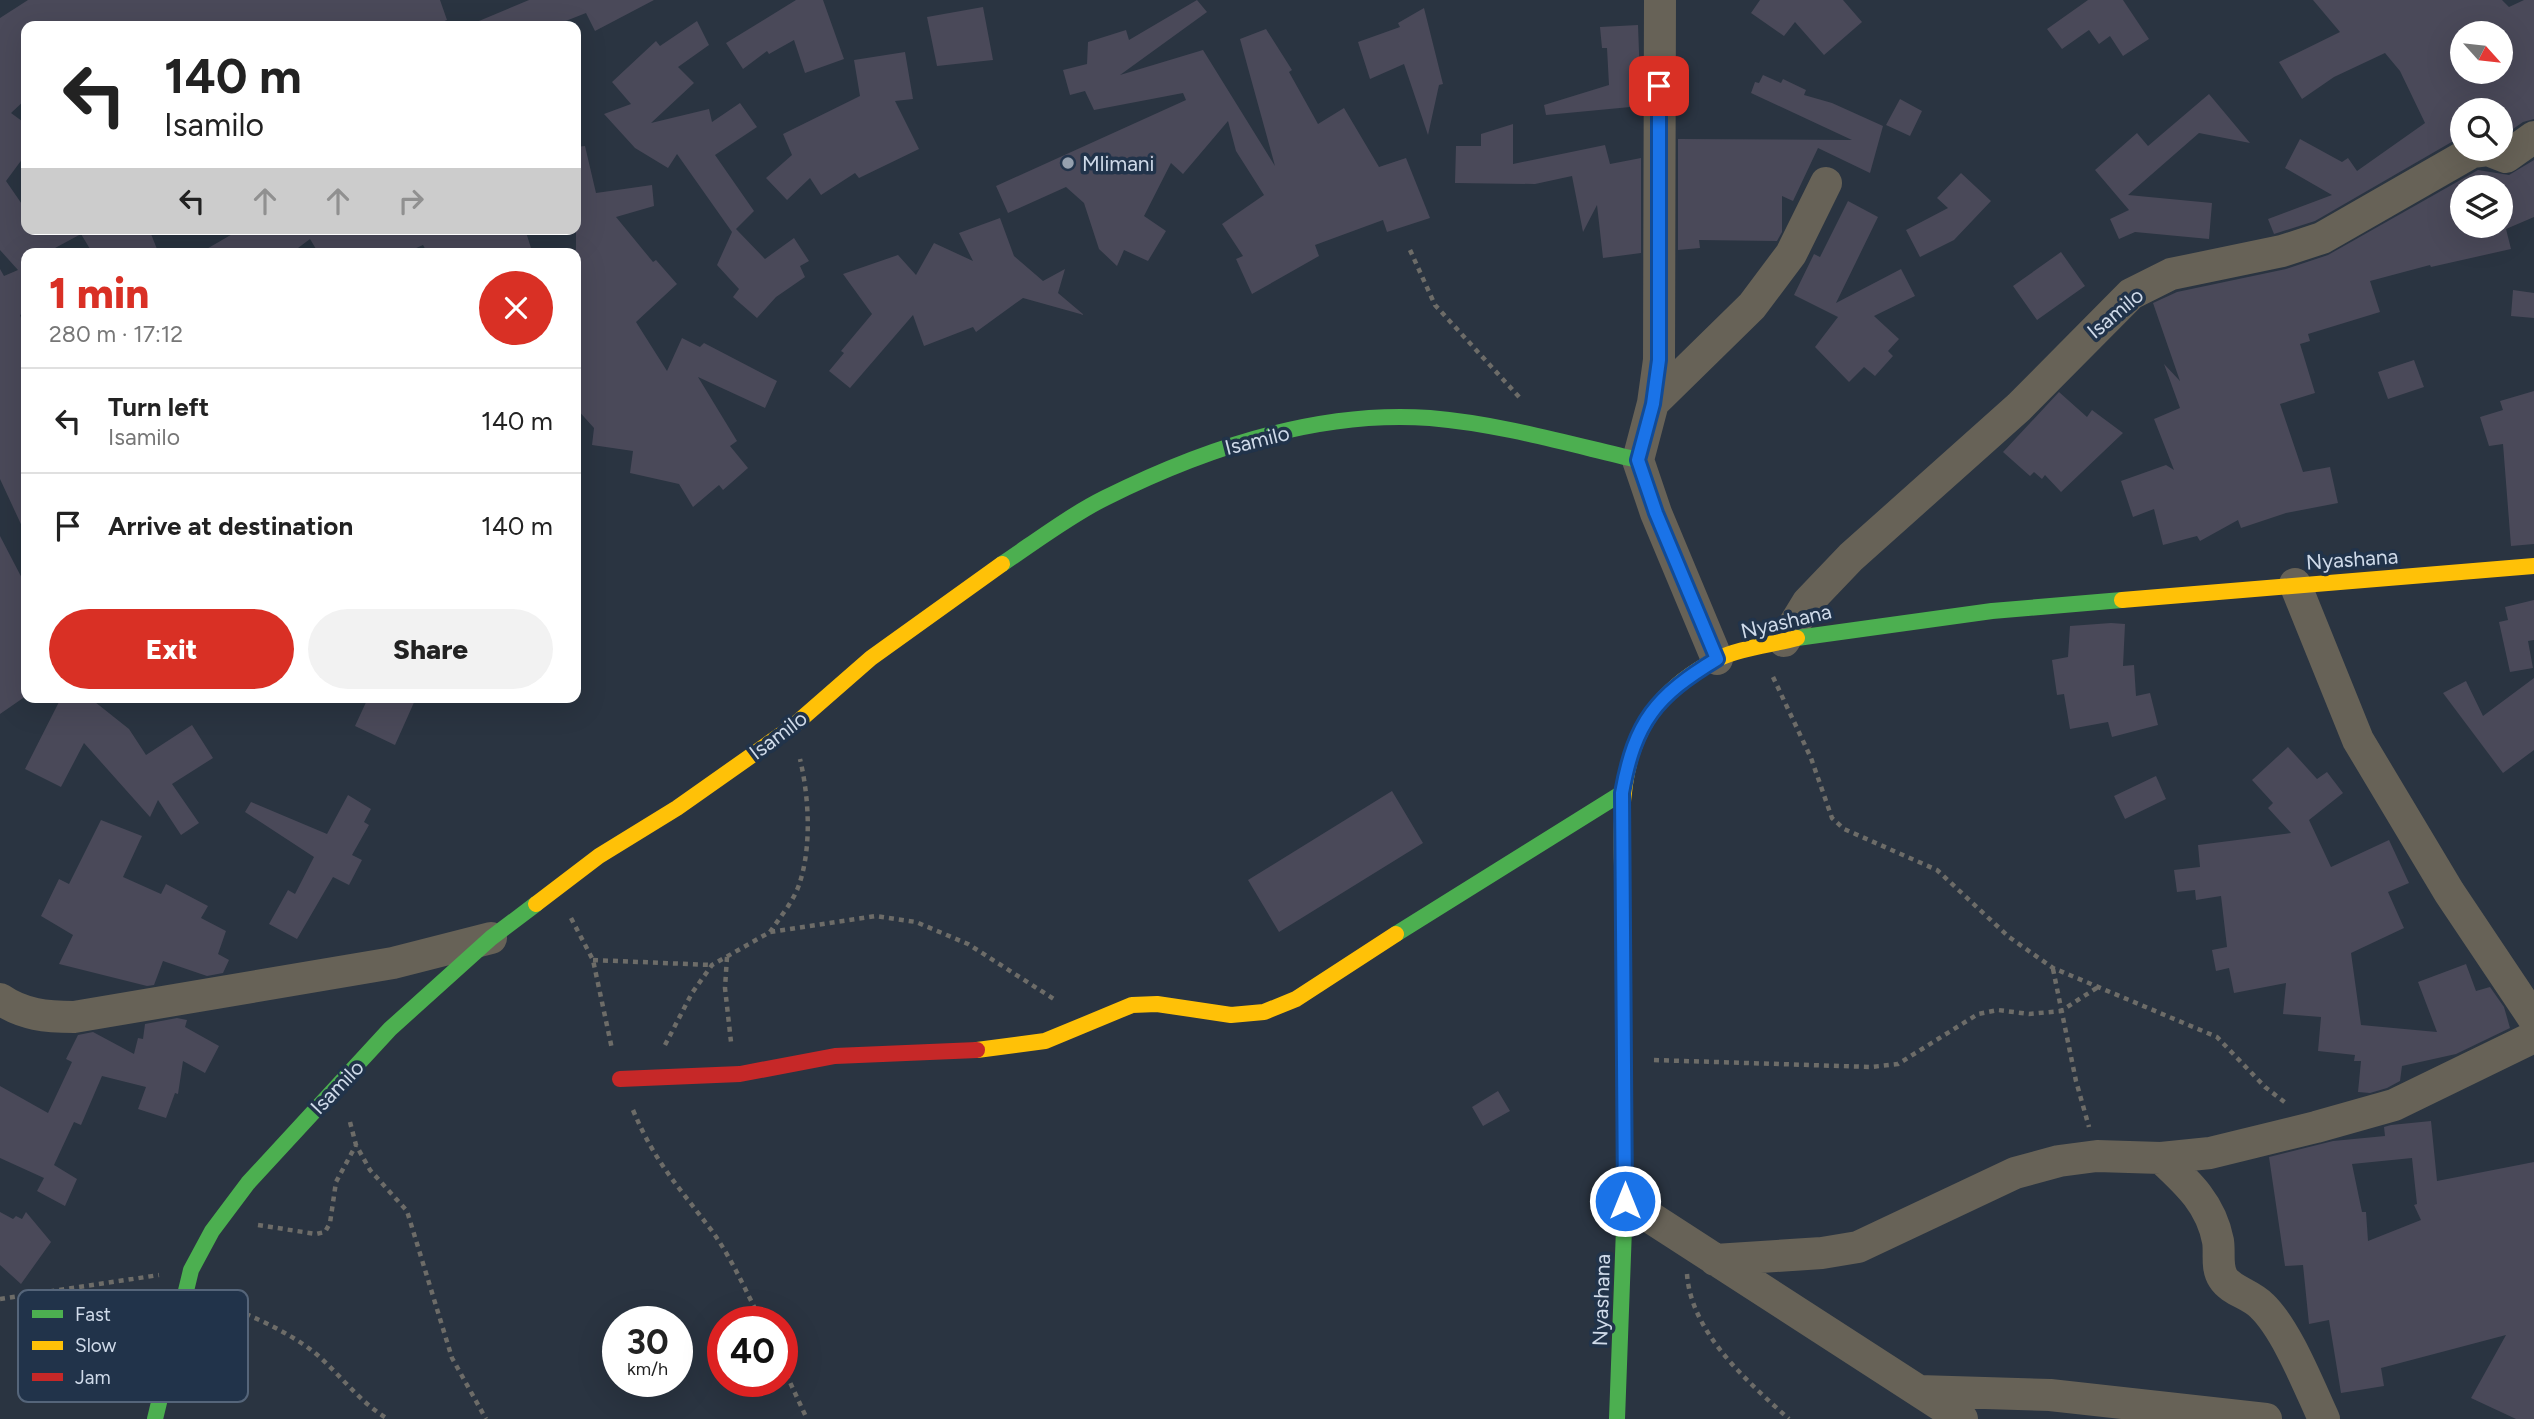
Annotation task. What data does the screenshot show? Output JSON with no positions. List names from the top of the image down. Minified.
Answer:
{"streets":{"street":["Isamilo","Nyashana"]},"crossings":[["Isamilo","Nyashana"]],"places":["Mlimani"],"legend":["Fast","Slow","Jam"],"north":"bottom right","page":{"turn":["140 m","Isamilo"],"heading":["1 min","280 m · 17:12"],"list":[{"name":"Turn left","note":"Isamilo","value":"140 m"},{"name":"Arrive at destination","value":"140 m"}],"buttons":["Exit","Share"],"speed":"30 km/h","limit":"40"}}
